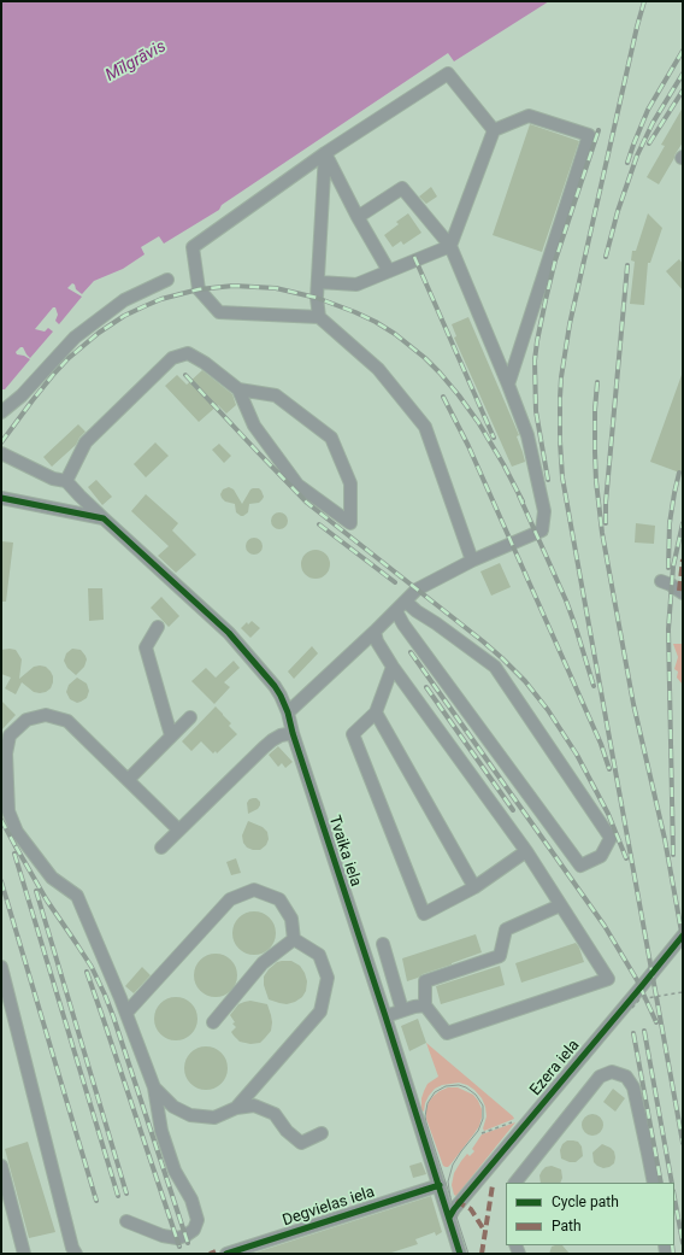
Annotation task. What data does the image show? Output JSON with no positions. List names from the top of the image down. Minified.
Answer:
{"streets":{"street":["Tvaika iela","Ezera iela","Degvielas iela"]},"crossings":[["Tvaika iela","Ezera iela"],["Tvaika iela","Degvielas iela"]],"water":["Mīlgrāvis"],"legend":["Cycle path","Path"]}
